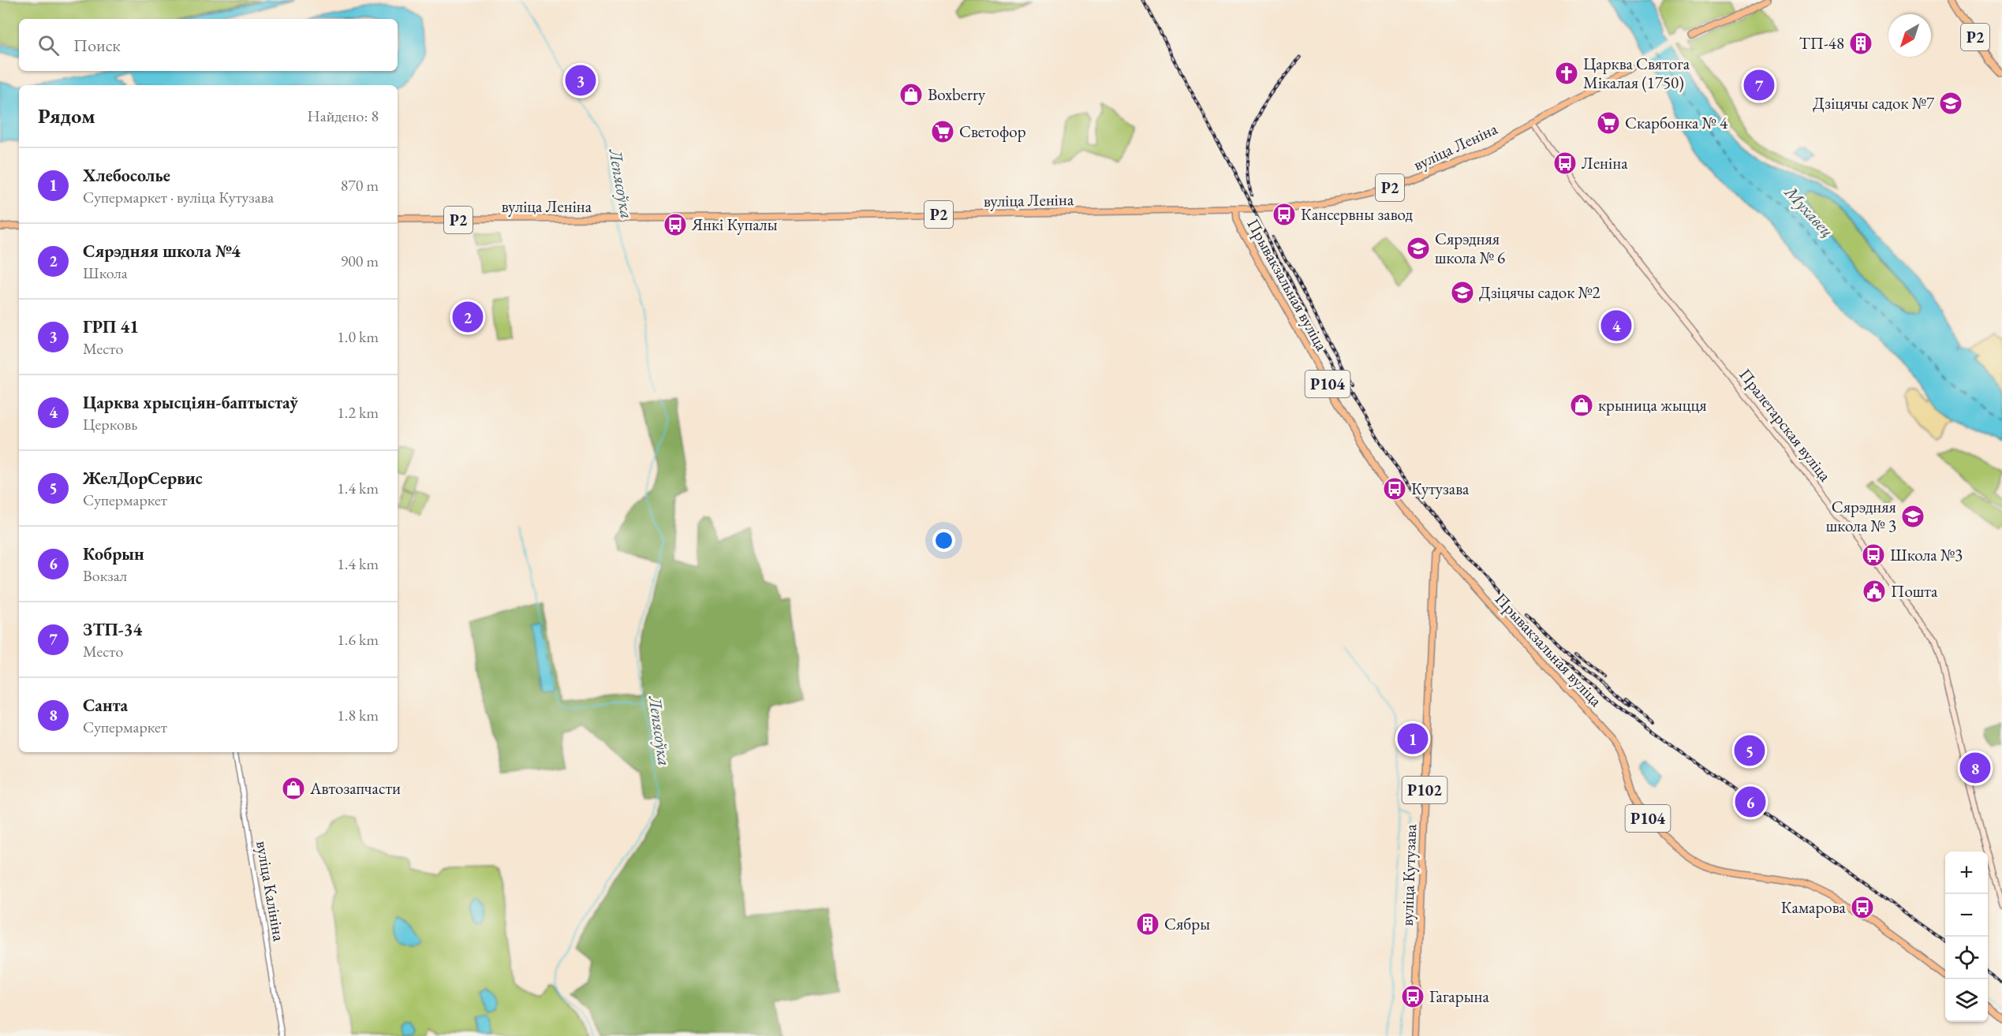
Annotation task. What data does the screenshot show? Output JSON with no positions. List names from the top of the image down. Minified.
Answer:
{"streets":{"main road":["Р2","вуліца Леніна","Прывакзальная вуліца","Р104","Пралетарская вуліца","Р102","вуліца Кутузава"],"street":["вуліца Калініна"]},"crossings":[["вуліца Леніна","Прывакзальная вуліца"],["вуліца Леніна","Пралетарская вуліца"],["Прывакзальная вуліца","вуліца Кутузава"]],"water":["Лепясоўка","Мухавец"],"places":{"building":["ТП-48","Сябры"],"church":["Царква Святога Мікалая (1750)"],"shop":["Boxberry","крыница жыцця","Автозапчасти"],"school or university":["Дзіцячы садок №7","Сярэдняя школа № 6","Дзіцячы садок №2","Сярэдняя школа № 3"],"supermarket":["Скарбонка № 4","Светофор"],"bus stop":["Леніна","Кансервны завод","Янкі Купалы","Кутузава","Школа №3","Камарова","Гагарына"],"public building":["Пошта"]},"north":"bottom left","page":{"search":"Поиск","pins":["3","7","2","4","1","5","8","6"],"heading":["Рядом","Найдено: 8"],"list":[{"mark":"1","name":"Хлебосолье","note":"Супермаркет · вуліца Кутузава","value":"870 m"},{"mark":"2","name":"Сярэдняя школа №4","note":"Школа","value":"900 m"},{"mark":"3","name":"ГРП 41","note":"Место","value":"1.0 km"},{"mark":"4","name":"Царква хрысціян-баптыстаў","note":"Церковь","value":"1.2 km"},{"mark":"5","name":"ЖелДорСервис","note":"Супермаркет","value":"1.4 km"},{"mark":"6","name":"Кобрын","note":"Вокзал","value":"1.4 km"},{"mark":"7","name":"ЗТП-34","note":"Место","value":"1.6 km"},{"mark":"8","name":"Санта","note":"Супермаркет","value":"1.8 km"}],"map_buttons":["+","−"]}}
